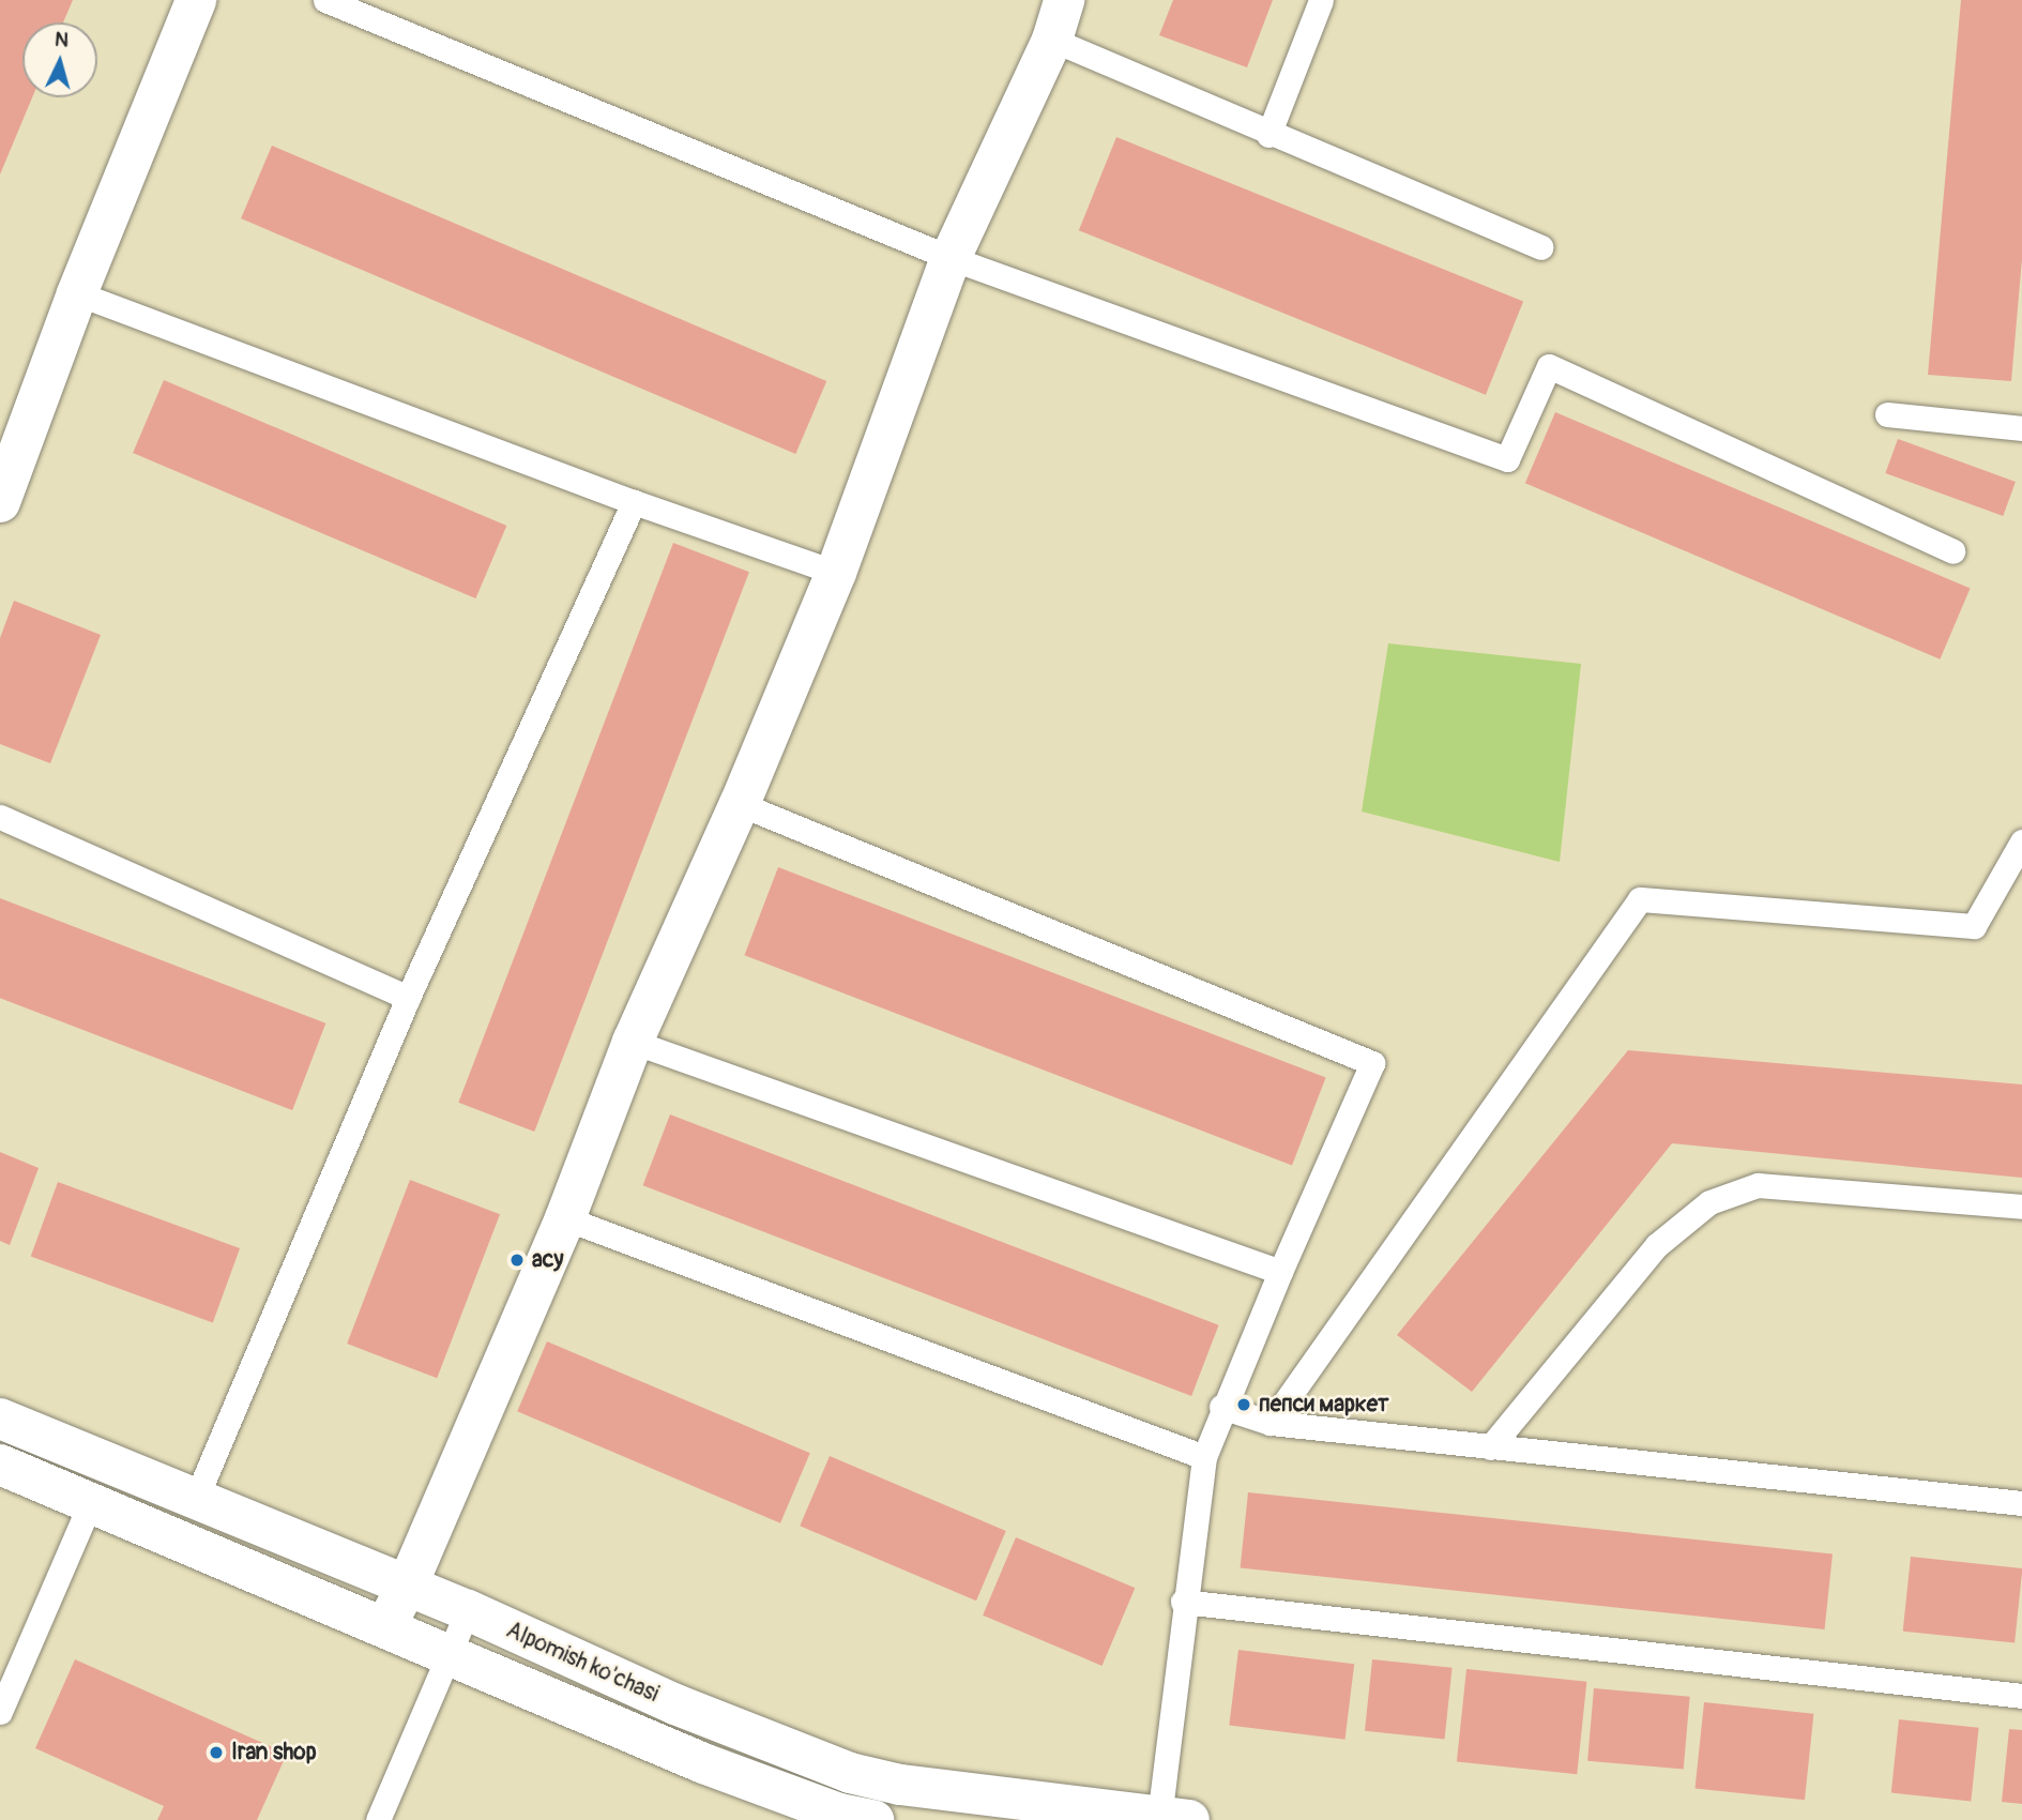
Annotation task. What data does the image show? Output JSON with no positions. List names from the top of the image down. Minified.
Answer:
{"streets":{"street":["Alpomish ko'chasi"]},"places":["асу","пепси маркет","Iran shop"],"north":"top"}
